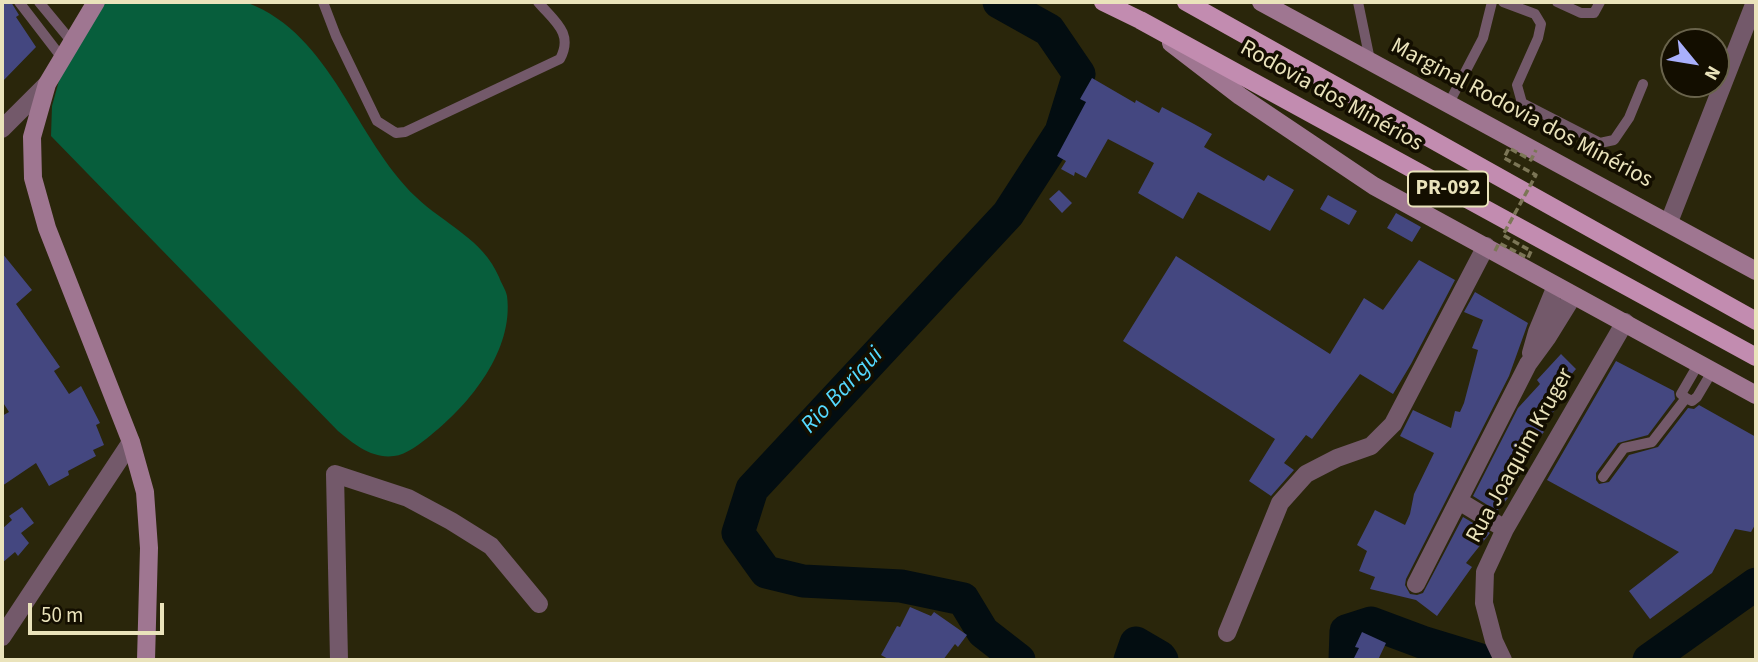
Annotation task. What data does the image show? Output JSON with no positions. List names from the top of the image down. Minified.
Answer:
{"streets":{"main road":["Rodovia dos Minérios","Marginal Rodovia dos Minérios","PR-092"],"street":["Rua Joaquim Kruger"]},"water":["Rio Barigui"],"scale_bar":"50 m","north":"bottom right"}
